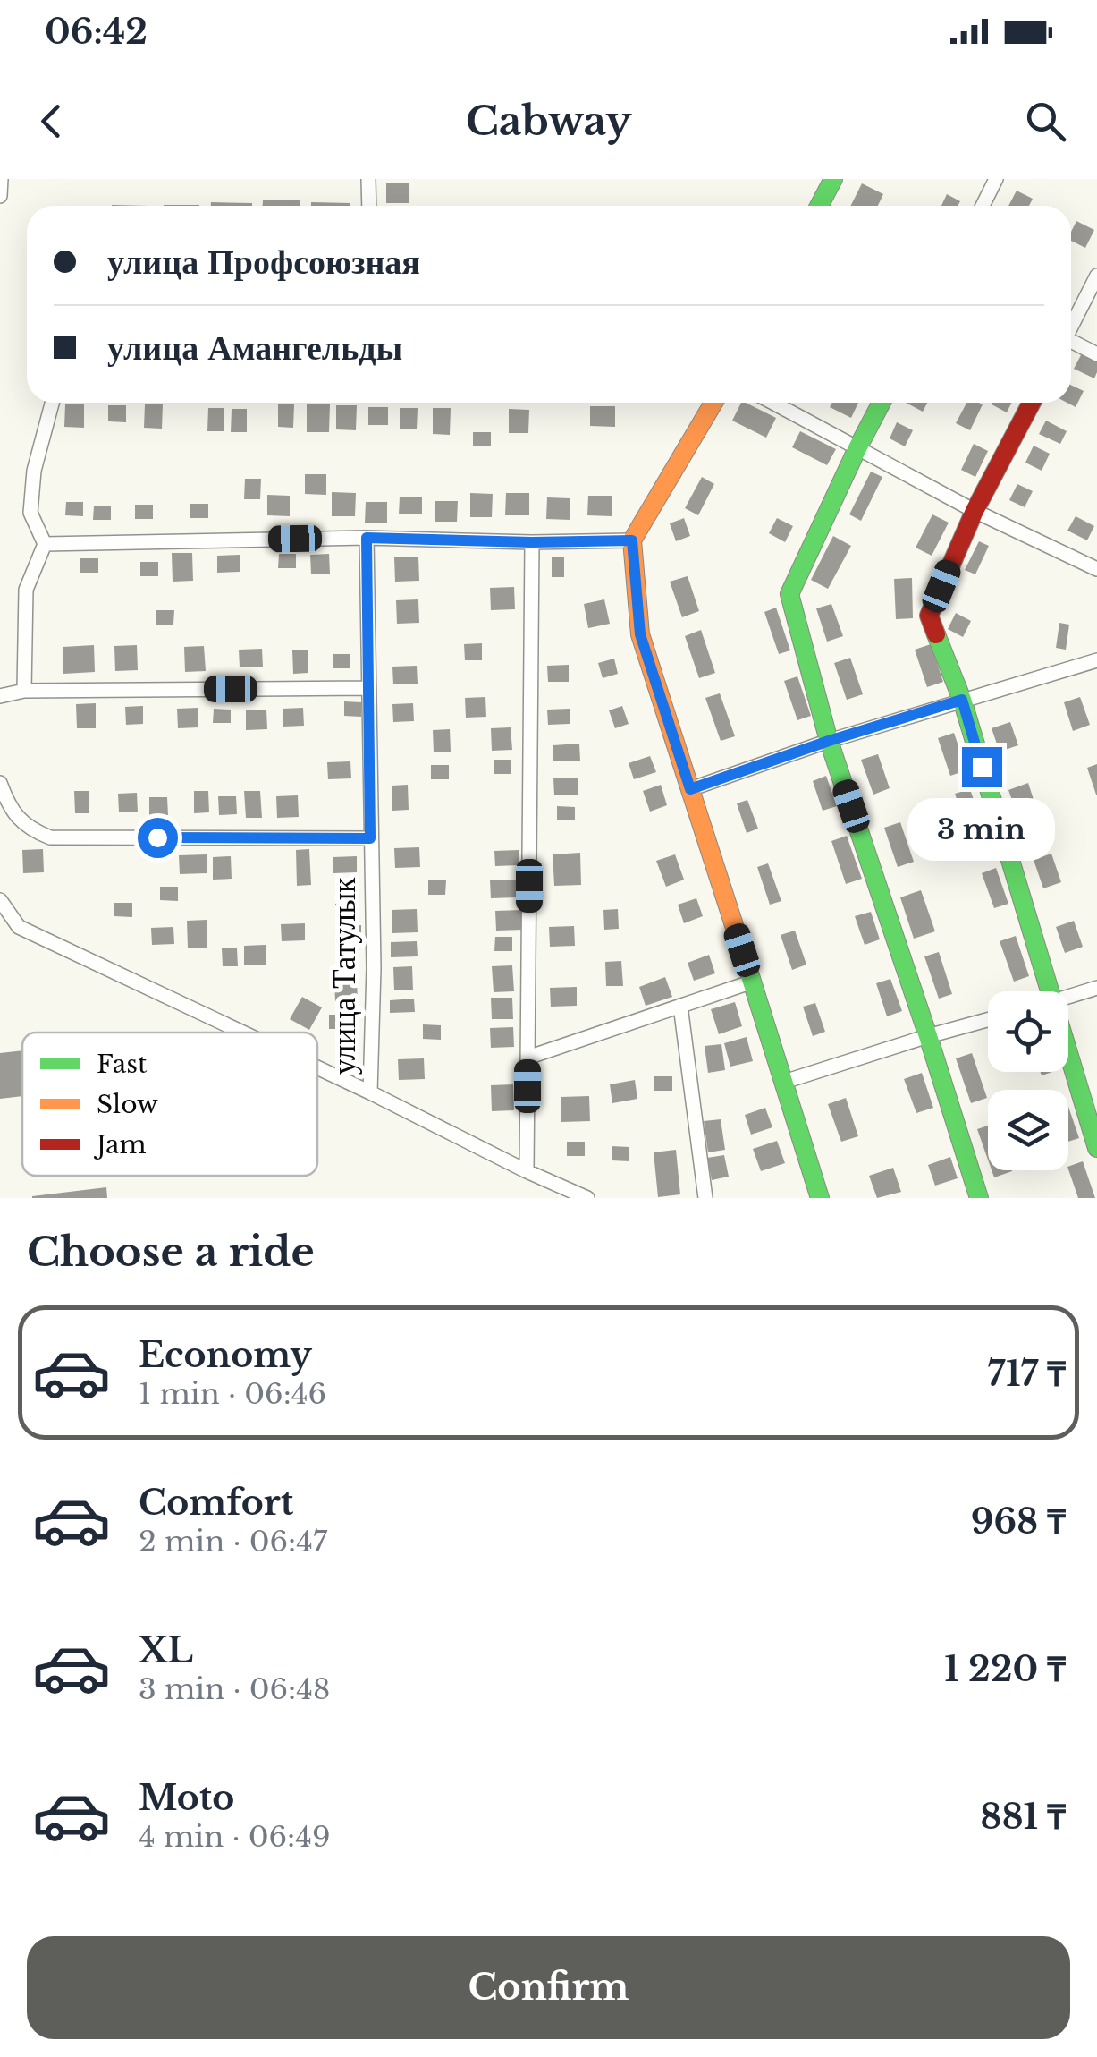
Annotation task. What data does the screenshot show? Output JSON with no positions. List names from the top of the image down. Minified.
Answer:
{"streets":{"street":["улица Татулык"]},"legend":["Fast","Slow","Jam"],"page":{"status":"06:42","header":"Cabway","banner":["улица Профсоюзная","улица Амангельды"],"bubble":"3 min","heading":"Choose a ride","list":[{"name":"Economy","note":"1 min · 06:46","value":"717 ₸"},{"name":"Comfort","note":"2 min · 06:47","value":"968 ₸"},{"name":"XL","note":"3 min · 06:48","value":"1 220 ₸"},{"name":"Moto","note":"4 min · 06:49","value":"881 ₸"}],"buttons":"Confirm"}}
